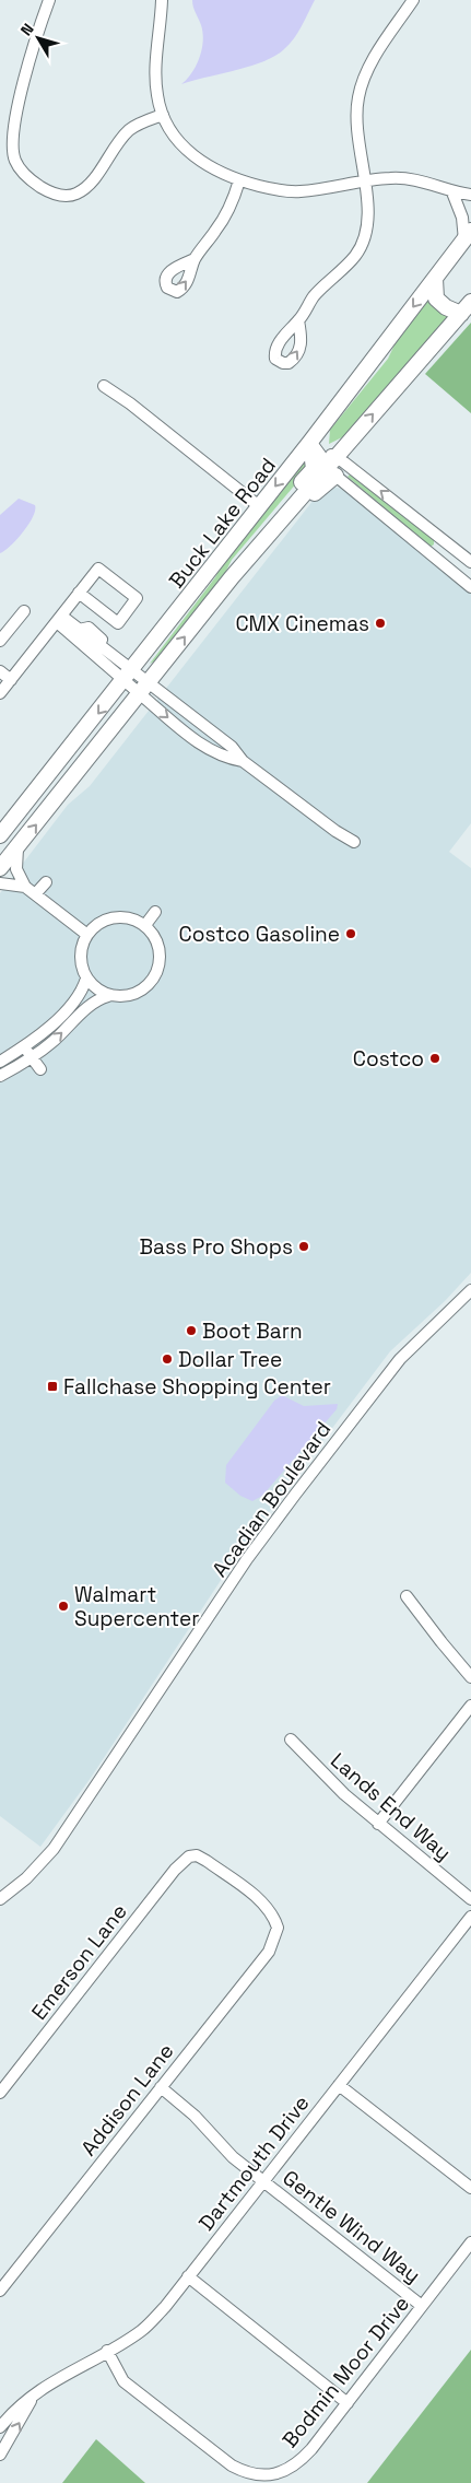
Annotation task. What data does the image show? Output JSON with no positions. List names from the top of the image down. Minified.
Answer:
{"streets":{"main road":["Buck Lake Road"],"street":["Acadian Boulevard","Lands End Way","Emerson Lane","Addison Lane","Dartmouth Drive","Gentle Wind Way","Bodmin Moor Drive"]},"crossings":[["Emerson Lane","Addison Lane"],["Addison Lane","Gentle Wind Way"],["Dartmouth Drive","Gentle Wind Way"],["Dartmouth Drive","Bodmin Moor Drive"],["Gentle Wind Way","Bodmin Moor Drive"]],"places":{"other":["CMX Cinemas","Costco Gasoline","Costco","Bass Pro Shops","Boot Barn","Dollar Tree","Walmart Supercenter"],"transit":["Fallchase Shopping Center"]},"north":"top left"}
